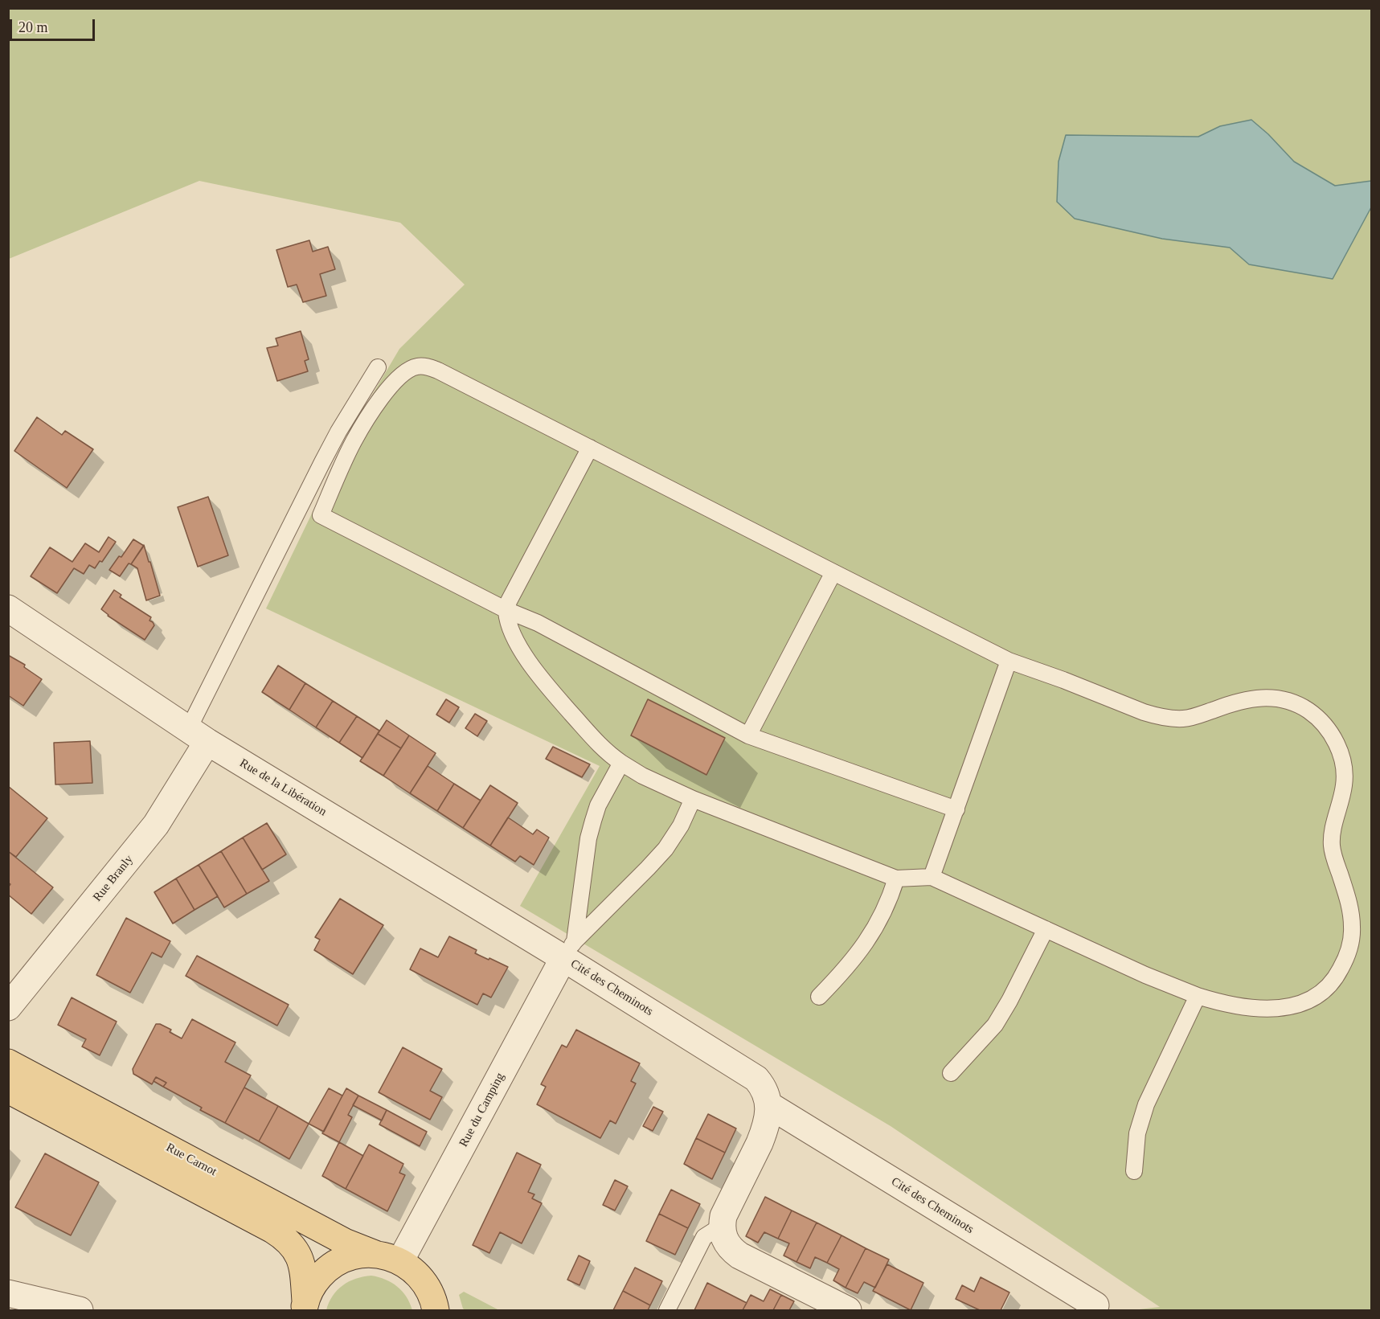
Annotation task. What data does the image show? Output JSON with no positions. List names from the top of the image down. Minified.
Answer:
{"streets":{"main road":["Rue Carnot"],"street":["Rue de la Libération","Rue Branly","Cité des Cheminots","Rue du Camping"]},"crossings":[["Rue de la Libération","Rue Branly"],["Rue de la Libération","Cité des Cheminots"],["Rue de la Libération","Rue du Camping"],["Cité des Cheminots","Rue du Camping"],["Rue du Camping","Rue Carnot"]],"scale_bar":"20 m"}
